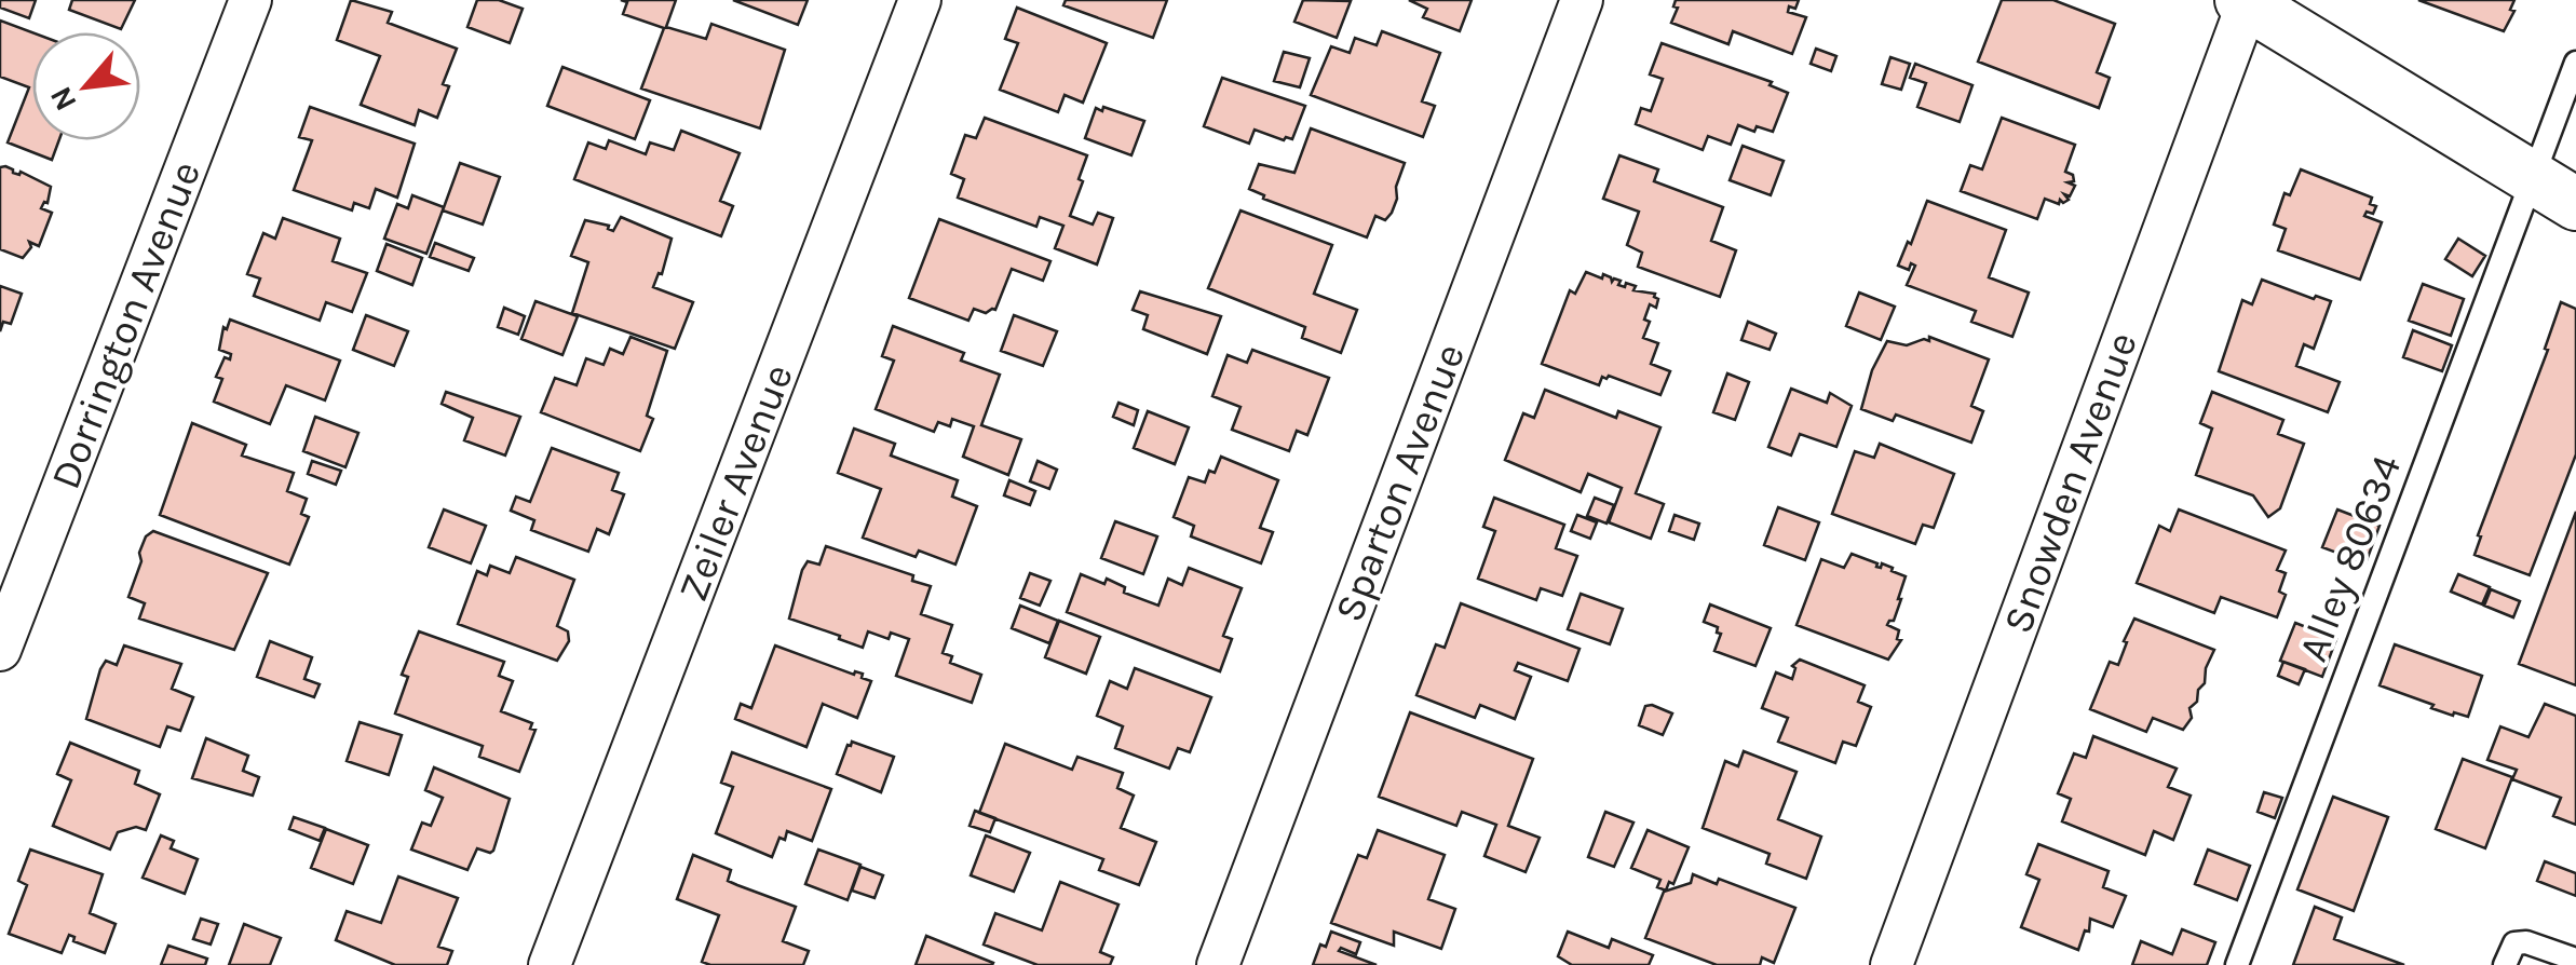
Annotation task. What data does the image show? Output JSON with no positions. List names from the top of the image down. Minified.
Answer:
{"streets":{"street":["Dorrington Avenue","Zeiler Avenue","Sparton Avenue","Snowden Avenue"],"lane":["Alley 80634"]},"north":"bottom left"}
